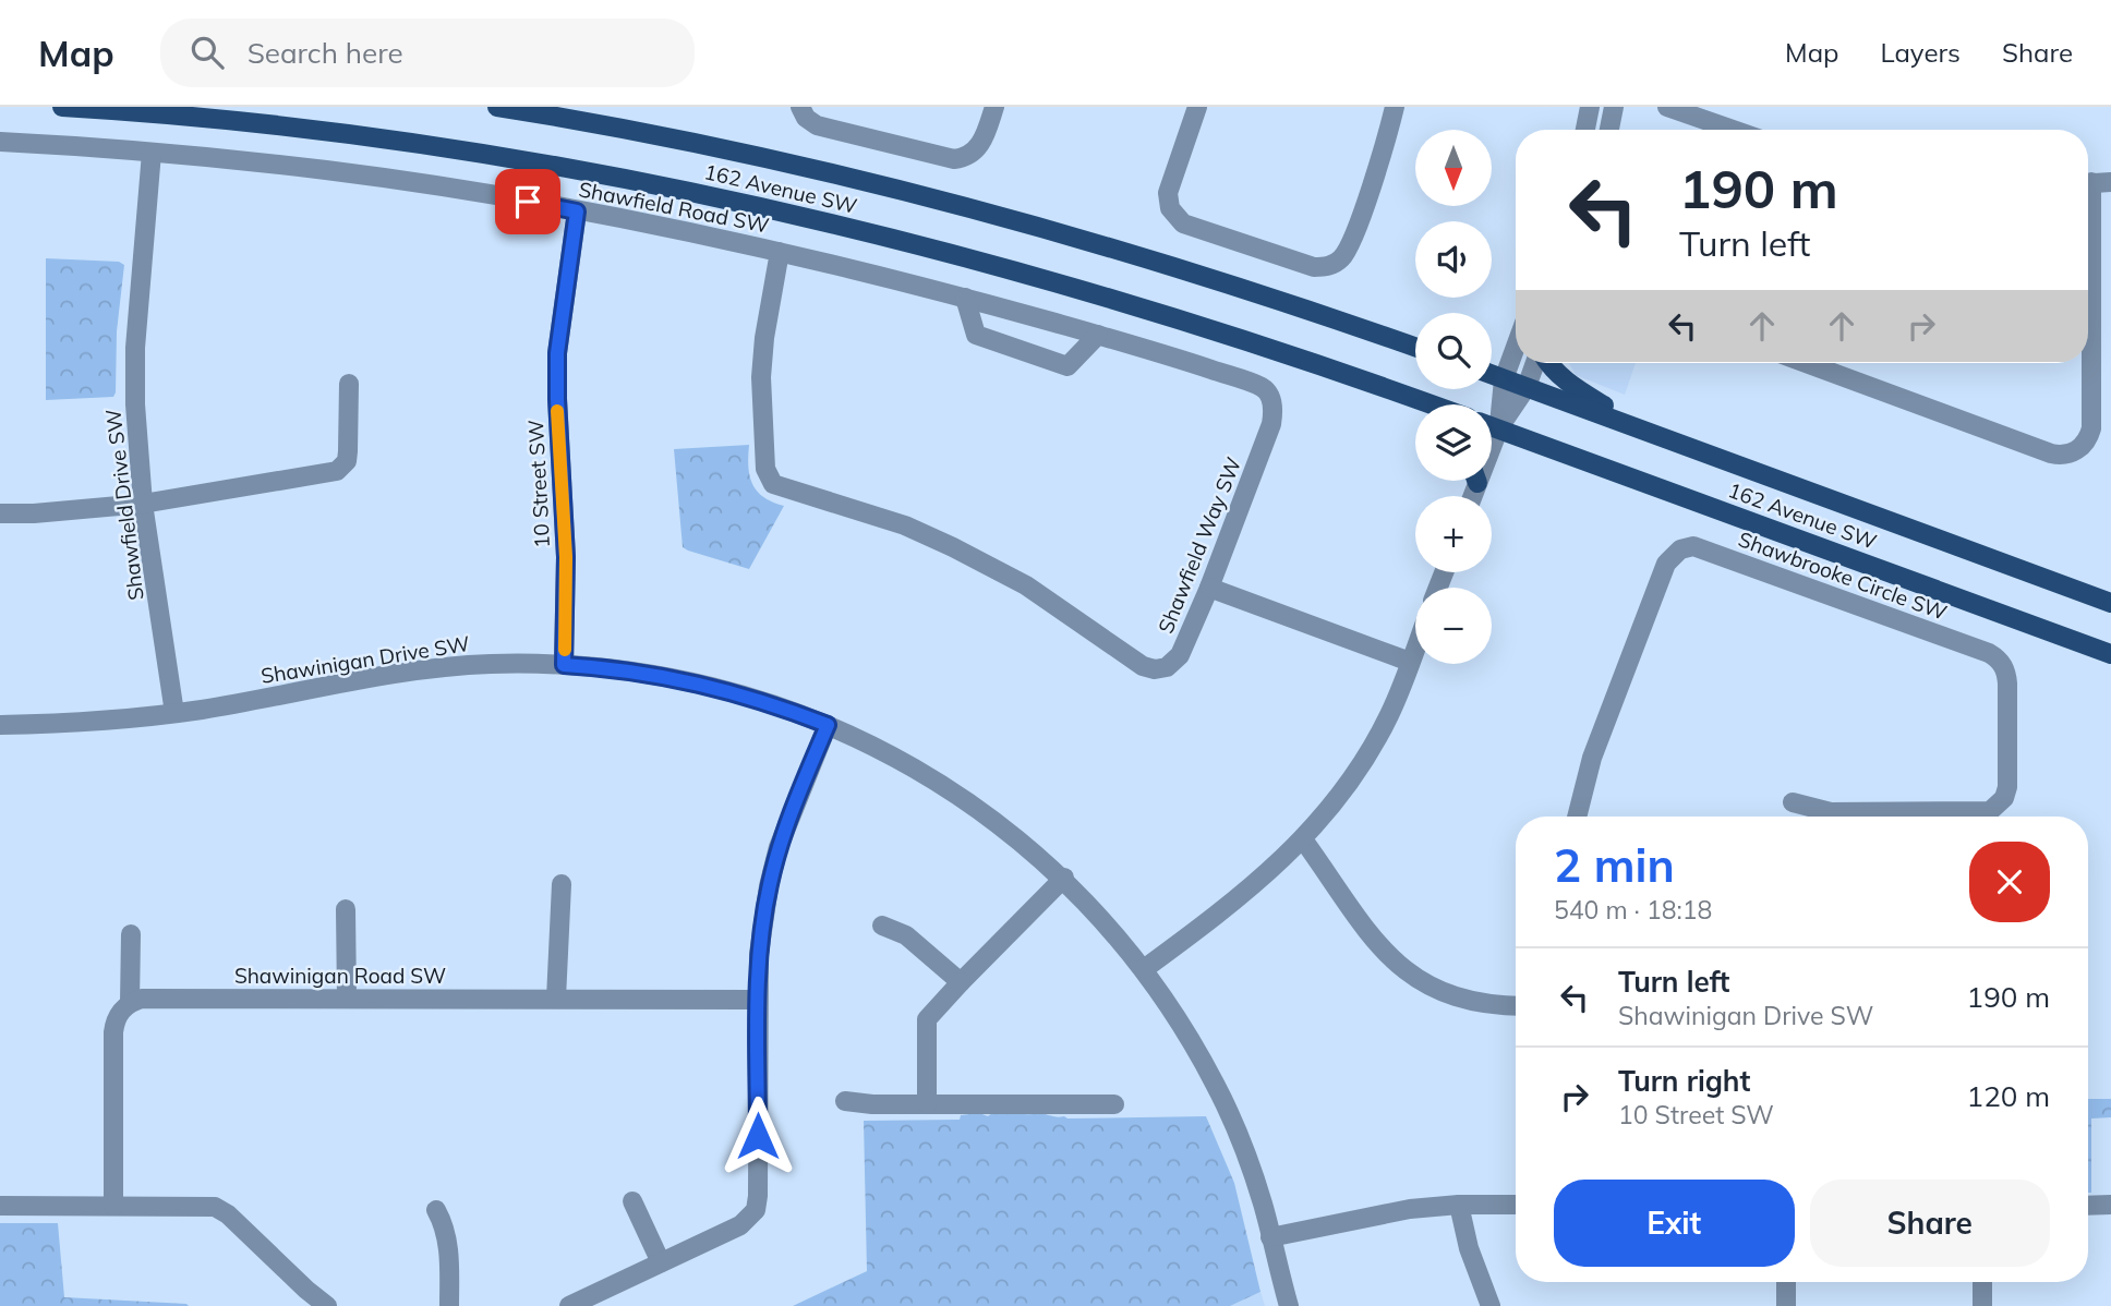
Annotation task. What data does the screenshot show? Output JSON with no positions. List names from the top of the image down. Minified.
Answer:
{"streets":{"main road":["162 Avenue SW"],"street":["Shawfield Road SW","10 Street SW","Shawfield Drive SW","Shawfield Way SW","Shawbrooke Circle SW","Shawinigan Drive SW","Shawinigan Road SW"]},"crossings":[["Shawfield Road SW","10 Street SW"],["Shawfield Road SW","Shawfield Drive SW"],["Shawfield Road SW","Shawfield Way SW"],["10 Street SW","Shawinigan Drive SW"],["Shawfield Drive SW","Shawinigan Drive SW"]],"north":"bottom","page":{"header":"Map","search":"Search here","nav":["Map","Layers","Share"],"map_buttons":["+","−"],"turn":["190 m","Turn left"],"heading":["2 min","540 m · 18:18"],"list":[{"name":"Turn left","note":"Shawinigan Drive SW","value":"190 m"},{"name":"Turn right","note":"10 Street SW","value":"120 m"}],"buttons":["Exit","Share"]}}
